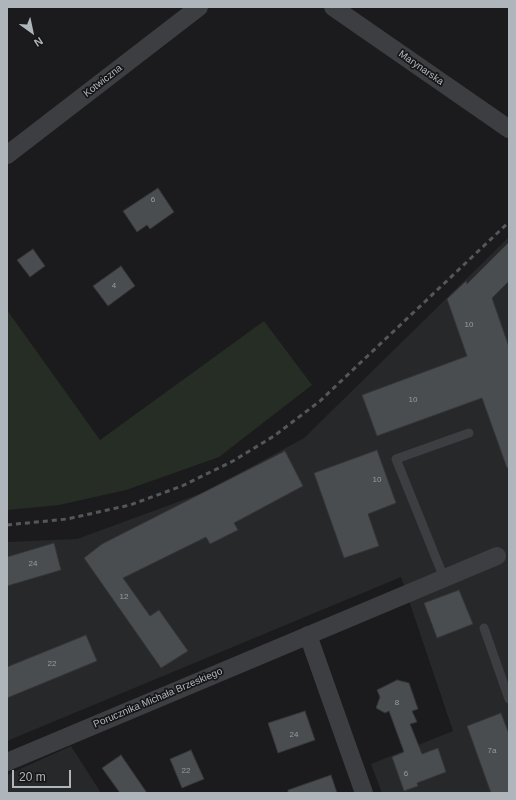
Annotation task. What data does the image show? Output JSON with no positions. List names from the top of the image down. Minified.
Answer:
{"streets":{"street":["Marynarska","Kotwiczna","Porucznika Michała Brzeskiego"]},"house_numbers":["6","4","10","10","10","24","12","22","8","24","7a","22","6"],"scale_bar":"20 m","north":"bottom right"}
